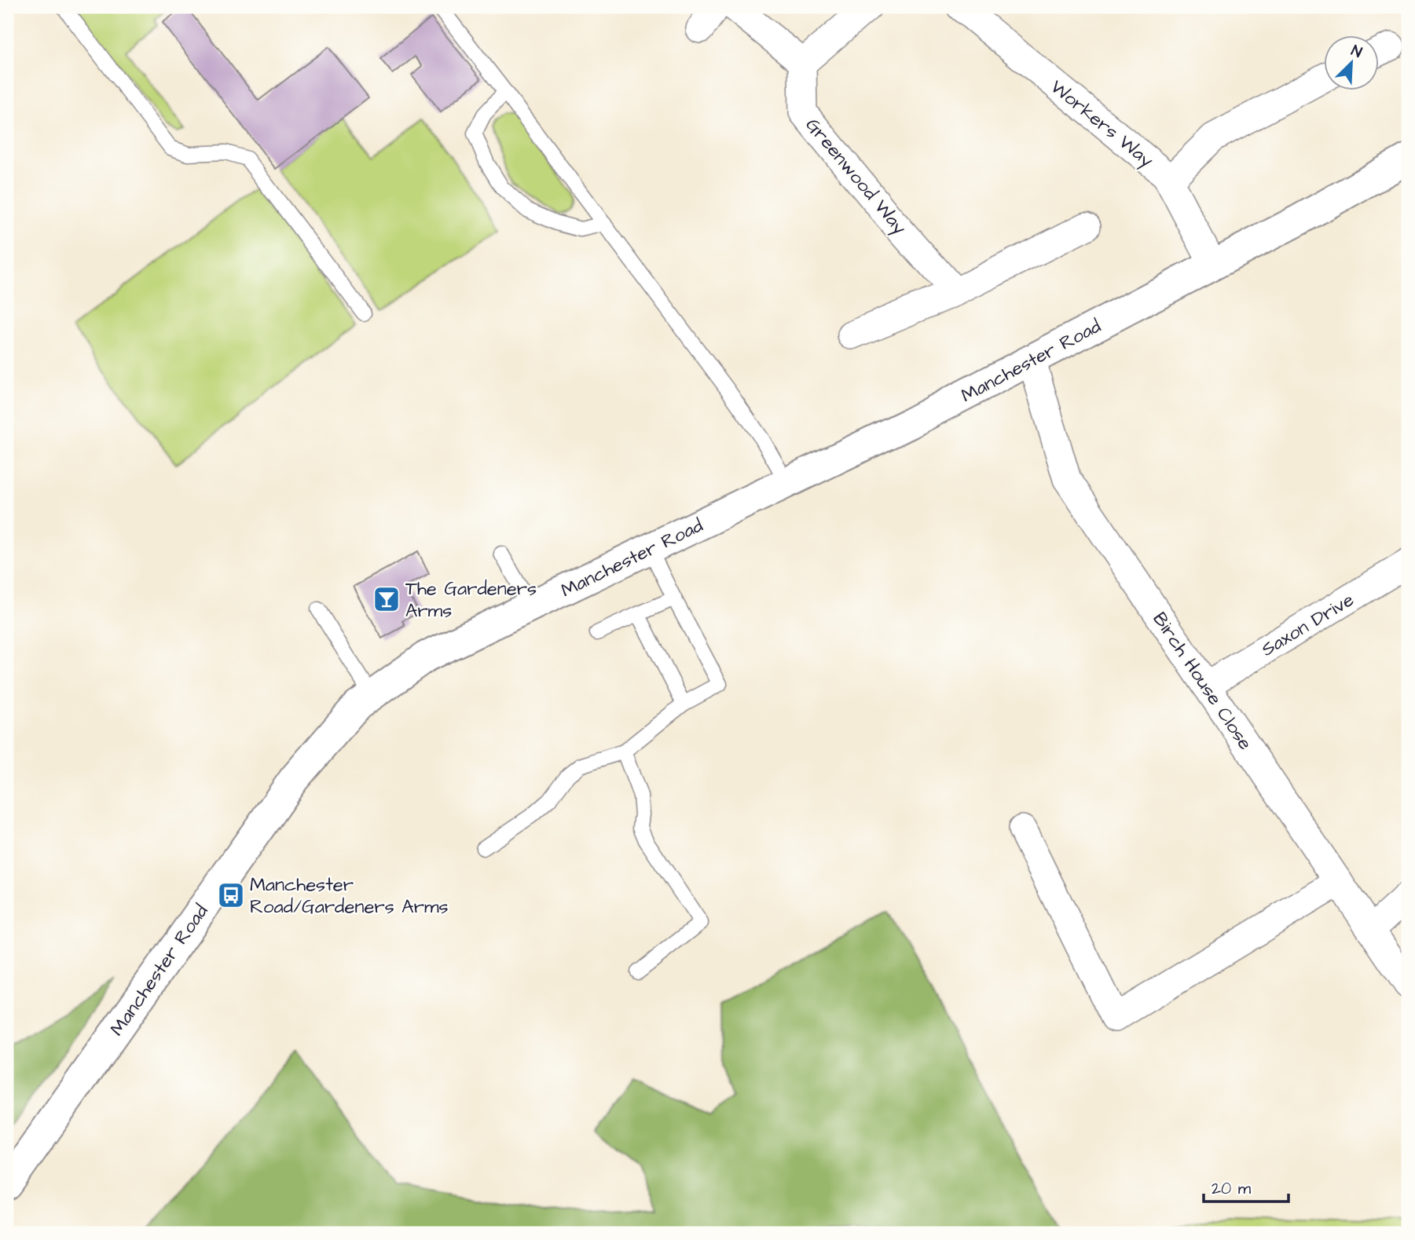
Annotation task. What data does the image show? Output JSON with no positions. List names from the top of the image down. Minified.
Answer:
{"streets":{"main road":["Manchester Road"],"street":["Workers Way","Greenwood Way","Saxon Drive","Birch House Close"]},"crossings":[["Workers Way","Manchester Road"],["Manchester Road","Birch House Close"],["Saxon Drive","Birch House Close"]],"places":{"bar":["The Gardeners Arms"],"bus stop":["Manchester Road/Gardeners Arms"]},"scale_bar":"20 m","north":"top right"}
